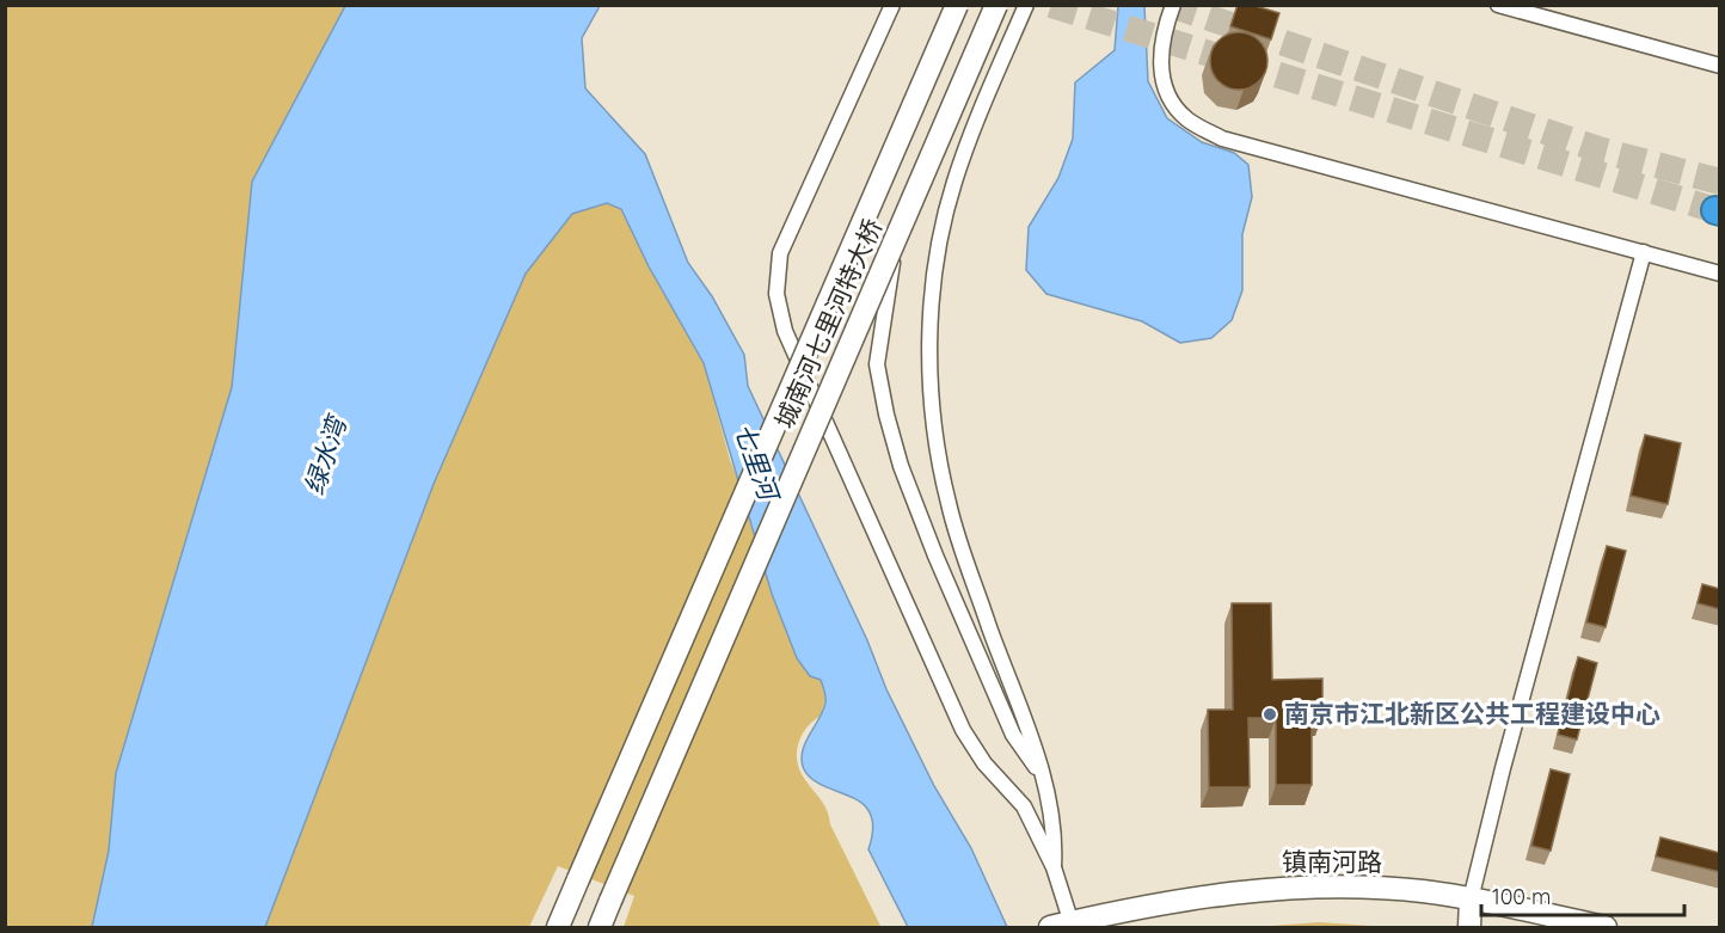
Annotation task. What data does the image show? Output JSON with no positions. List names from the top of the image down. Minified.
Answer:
{"streets":{"main road":["城南河七里河特大桥","镇南河路"]},"water":["绿水湾","七里河"],"places":["南京市江北新区公共工程建设中心"],"scale_bar":"100 m"}
